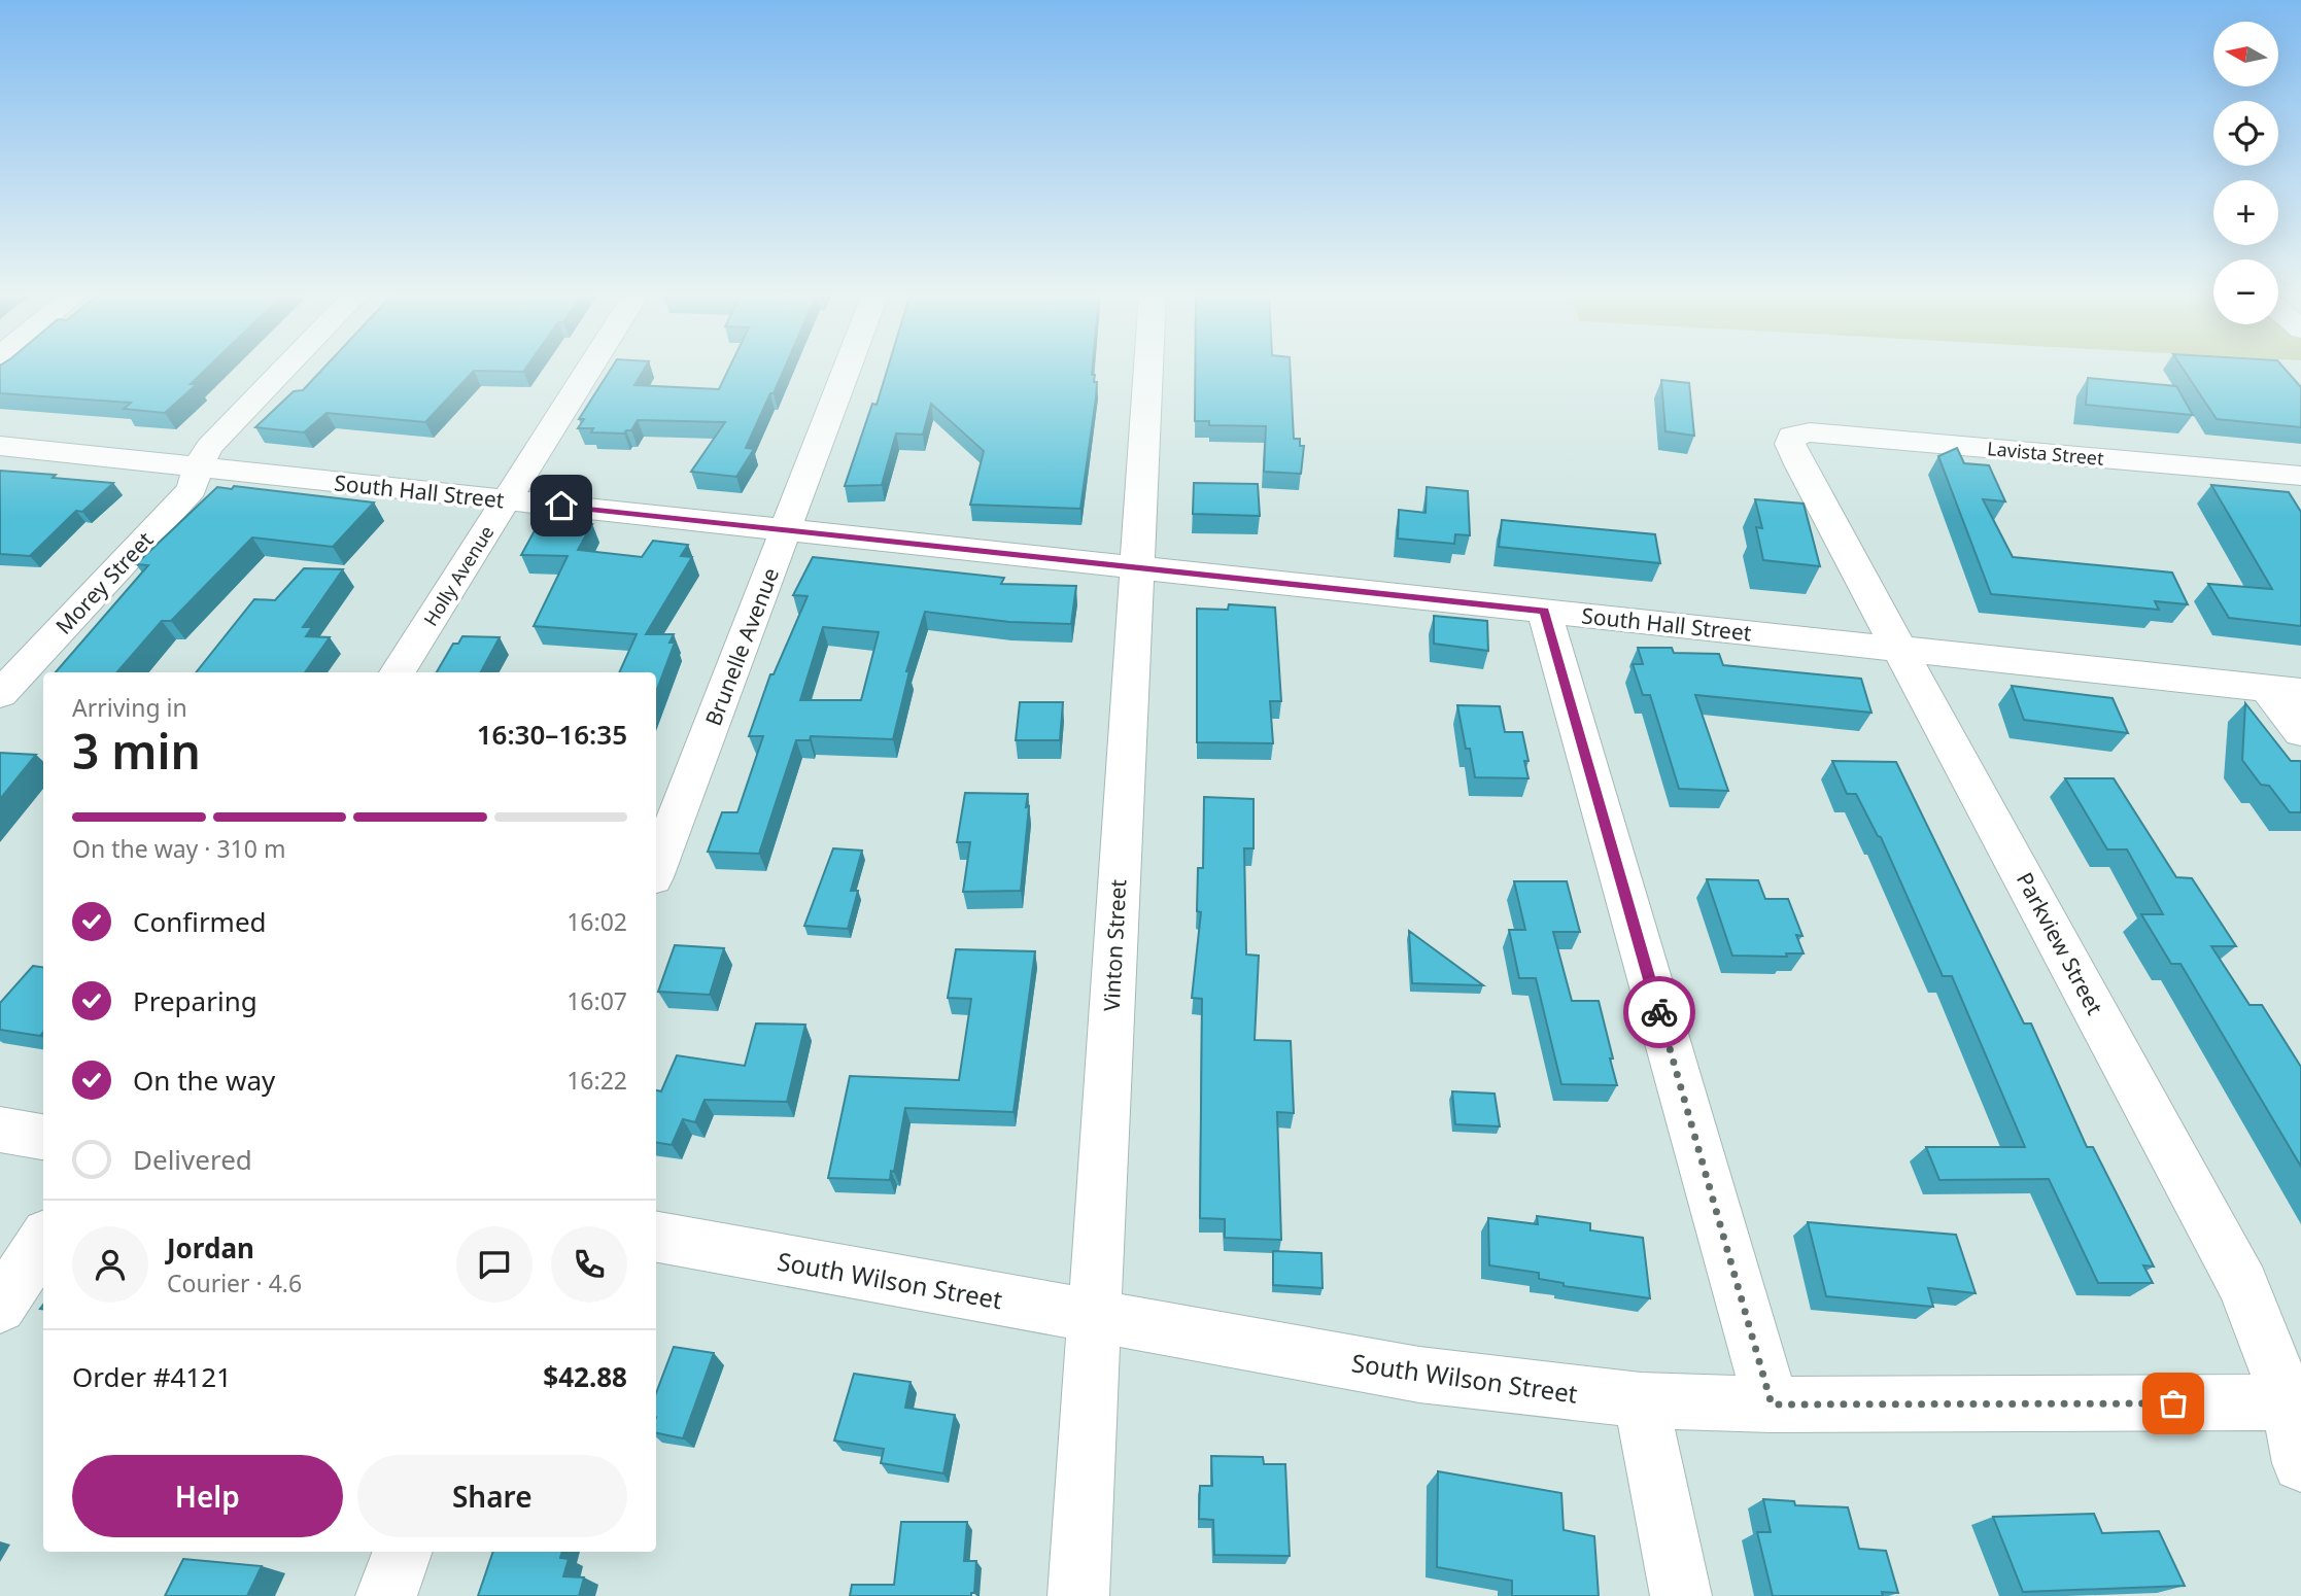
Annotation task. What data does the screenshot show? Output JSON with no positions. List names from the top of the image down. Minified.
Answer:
{"streets":{"street":["Lavista Street","South Hall Street","Holly Avenue","Morey Street","Brunelle Avenue","Parkview Street","Vinton Street","South Wilson Street"]},"crossings":[["Lavista Street","Parkview Street"],["South Hall Street","Holly Avenue"],["South Hall Street","Morey Street"],["South Hall Street","Brunelle Avenue"],["South Hall Street","Parkview Street"],["South Hall Street","Vinton Street"],["Parkview Street","South Wilson Street"],["Vinton Street","South Wilson Street"]],"north":"left","page":{"map_buttons":["+","−"],"heading":["3 min","Arriving in","16:30–16:35"],"panel":["Jordan","Courier · 4.6","Order #4121","$42.88"],"bar":"On the way · 310 m","list":[["Confirmed","16:02"],["Preparing","16:07"],["On the way","16:22"],"Delivered"],"buttons":["Help","Share"]}}
